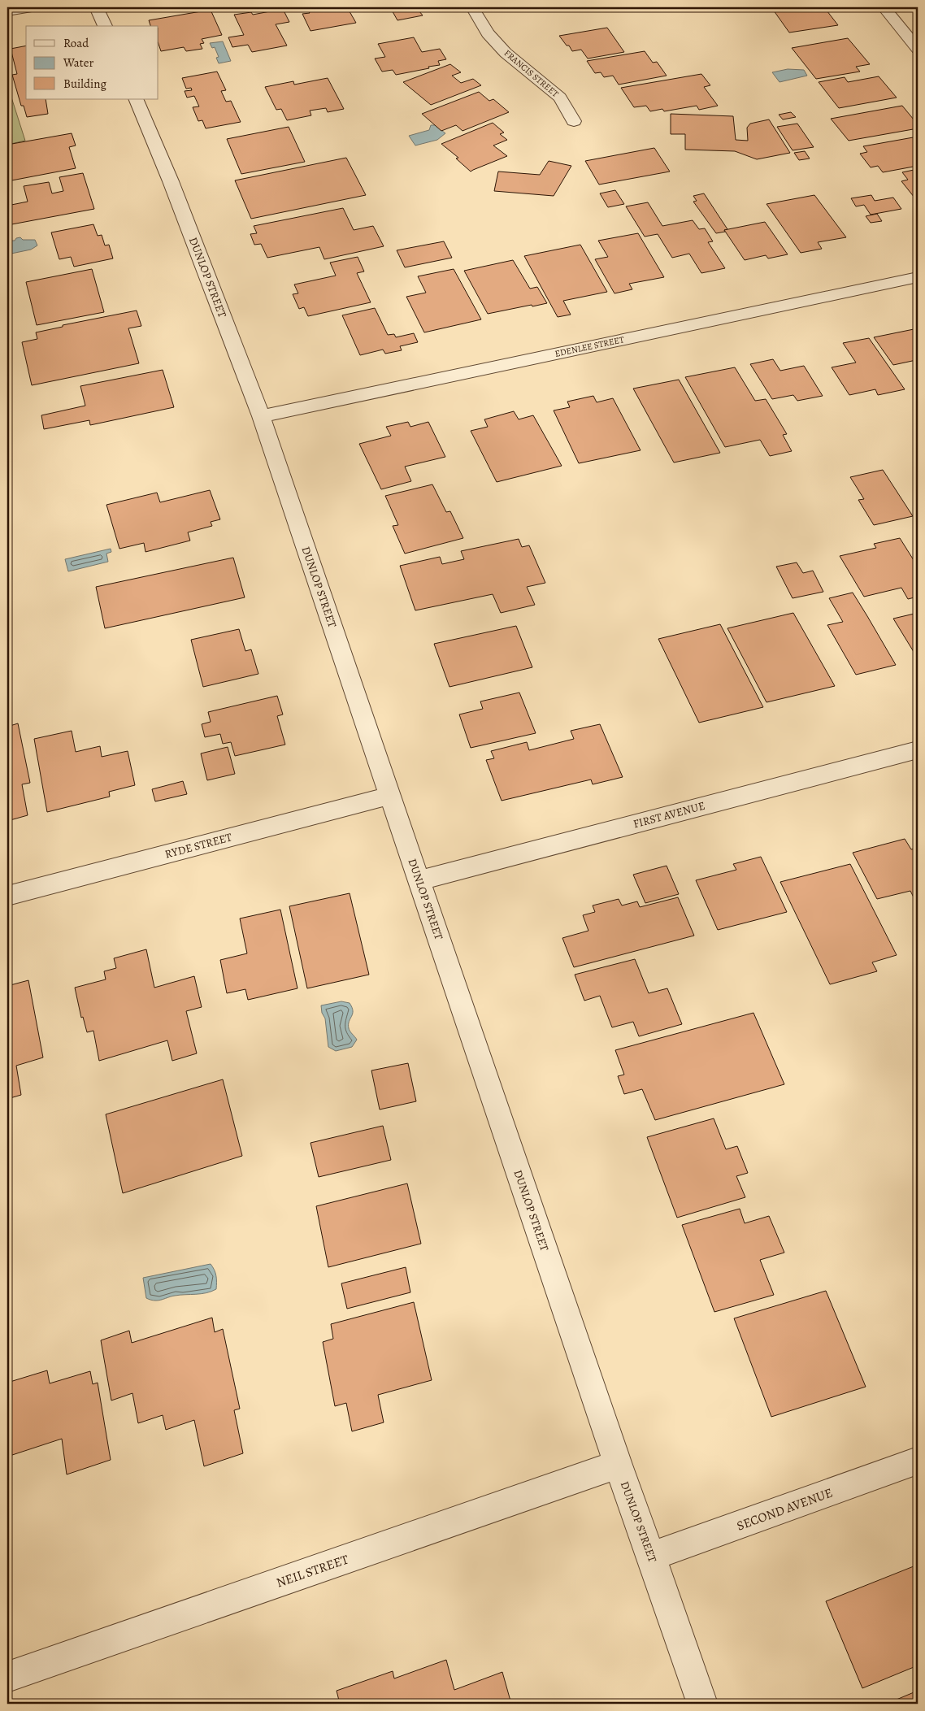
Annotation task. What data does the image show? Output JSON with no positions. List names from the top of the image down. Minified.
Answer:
{"streets":{"street":["FRANCIS STREET","DUNLOP STREET","EDENLEE STREET","FIRST AVENUE","RYDE STREET","SECOND AVENUE","NEIL STREET"]},"crossings":[["DUNLOP STREET","EDENLEE STREET"],["DUNLOP STREET","FIRST AVENUE"],["DUNLOP STREET","RYDE STREET"],["DUNLOP STREET","SECOND AVENUE"],["DUNLOP STREET","NEIL STREET"]],"legend":["Road","Water","Building"]}
